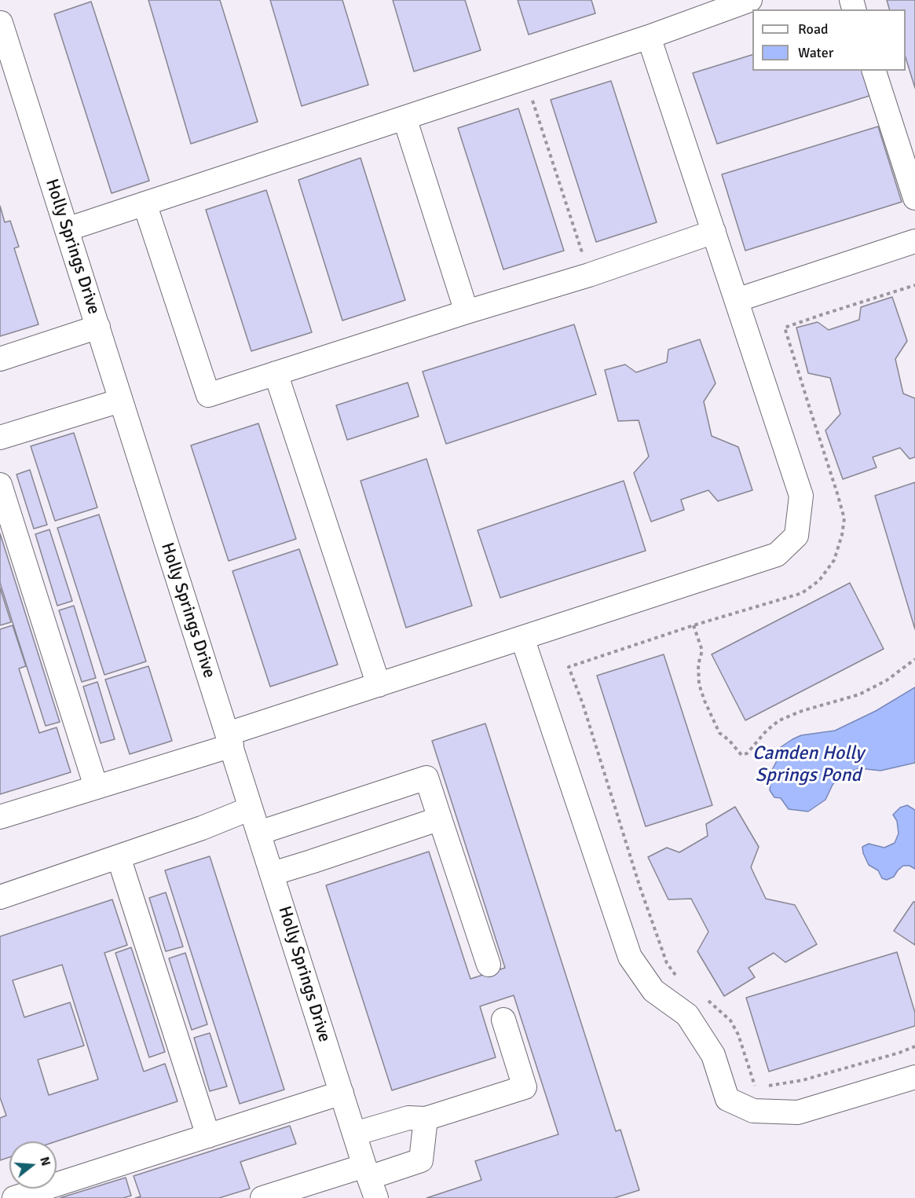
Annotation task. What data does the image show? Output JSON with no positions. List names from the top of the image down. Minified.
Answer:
{"streets":{"street":["Holly Springs Drive"]},"water":["Camden Holly Springs Pond"],"legend":["Road","Water"],"north":"right"}
